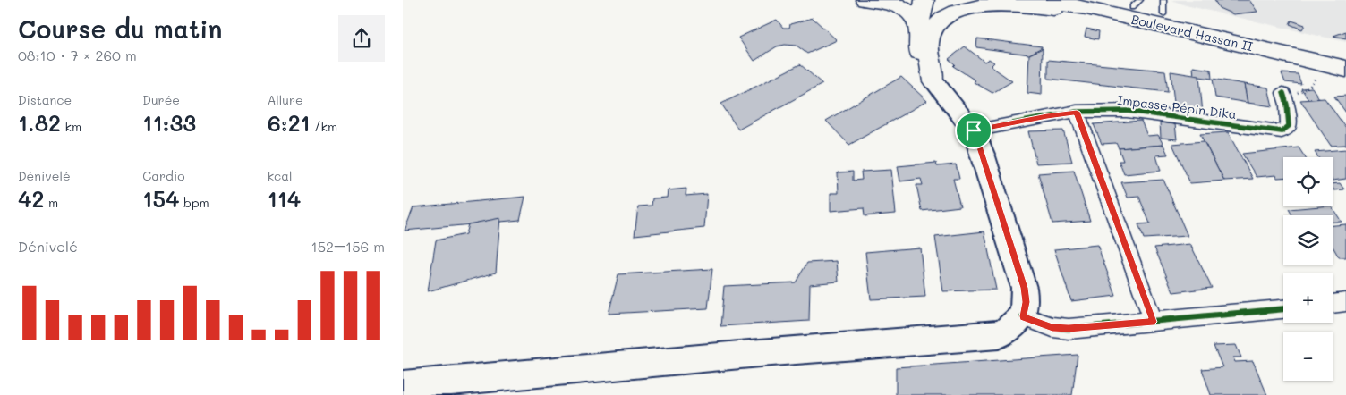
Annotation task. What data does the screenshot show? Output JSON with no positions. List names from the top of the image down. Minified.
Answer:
{"streets":{"main road":["Boulevard Hassan II"],"street":["Impasse Pépin Dika"]},"page":{"heading":["Course du matin","08:10 · 7 × 260 m"],"stats":[["Distance","1.82 km"],["Durée","11:33"],["Allure","6:21 /km"],["Dénivelé","42 m"],["Cardio","154 bpm"],["kcal","114"]],"map_buttons":["+","−"],"chart":["Dénivelé","152–156 m"]}}
